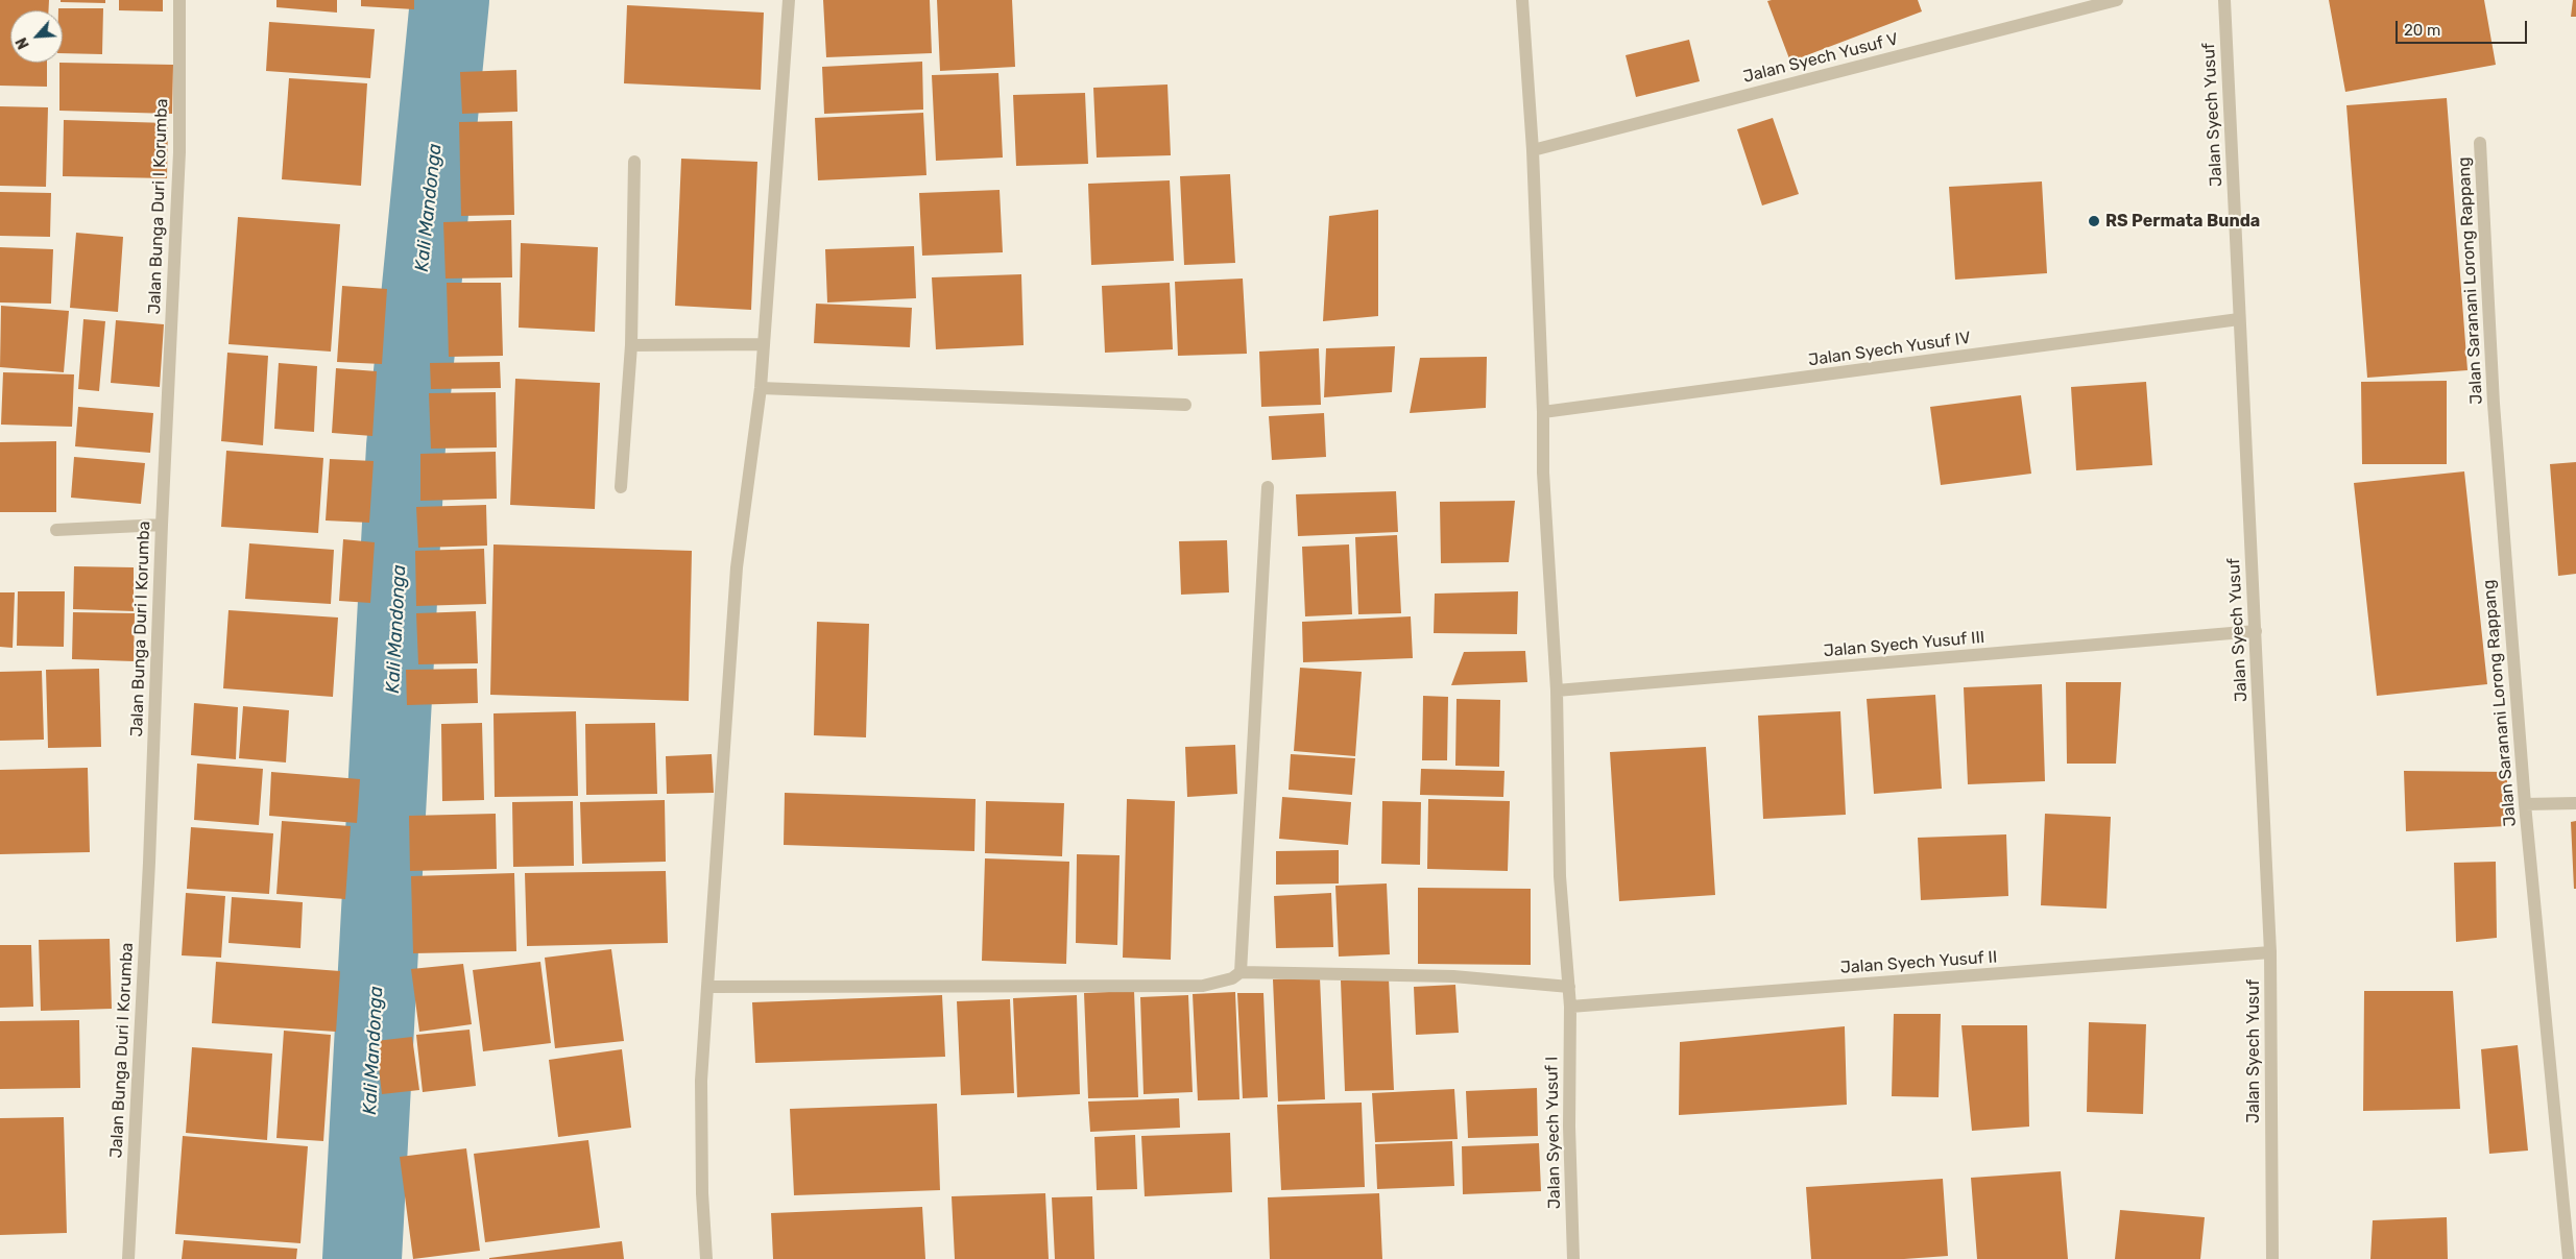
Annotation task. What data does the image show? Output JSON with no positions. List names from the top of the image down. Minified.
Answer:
{"streets":{"street":["Jalan Syech Yusuf V","Jalan Syech Yusuf","Jalan Bunga Duri I Korumba","Jalan Saranani Lorong Rappang","Jalan Syech Yusuf IV","Jalan Syech Yusuf III","Jalan Syech Yusuf II","Jalan Syech Yusuf I"]},"crossings":[["Jalan Syech Yusuf V","Jalan Syech Yusuf I"],["Jalan Syech Yusuf","Jalan Syech Yusuf IV"],["Jalan Syech Yusuf","Jalan Syech Yusuf III"],["Jalan Syech Yusuf","Jalan Syech Yusuf II"],["Jalan Syech Yusuf IV","Jalan Syech Yusuf I"],["Jalan Syech Yusuf III","Jalan Syech Yusuf I"],["Jalan Syech Yusuf II","Jalan Syech Yusuf I"]],"water":["Kali Mandonga"],"places":["RS Permata Bunda"],"scale_bar":"20 m","north":"bottom left"}
